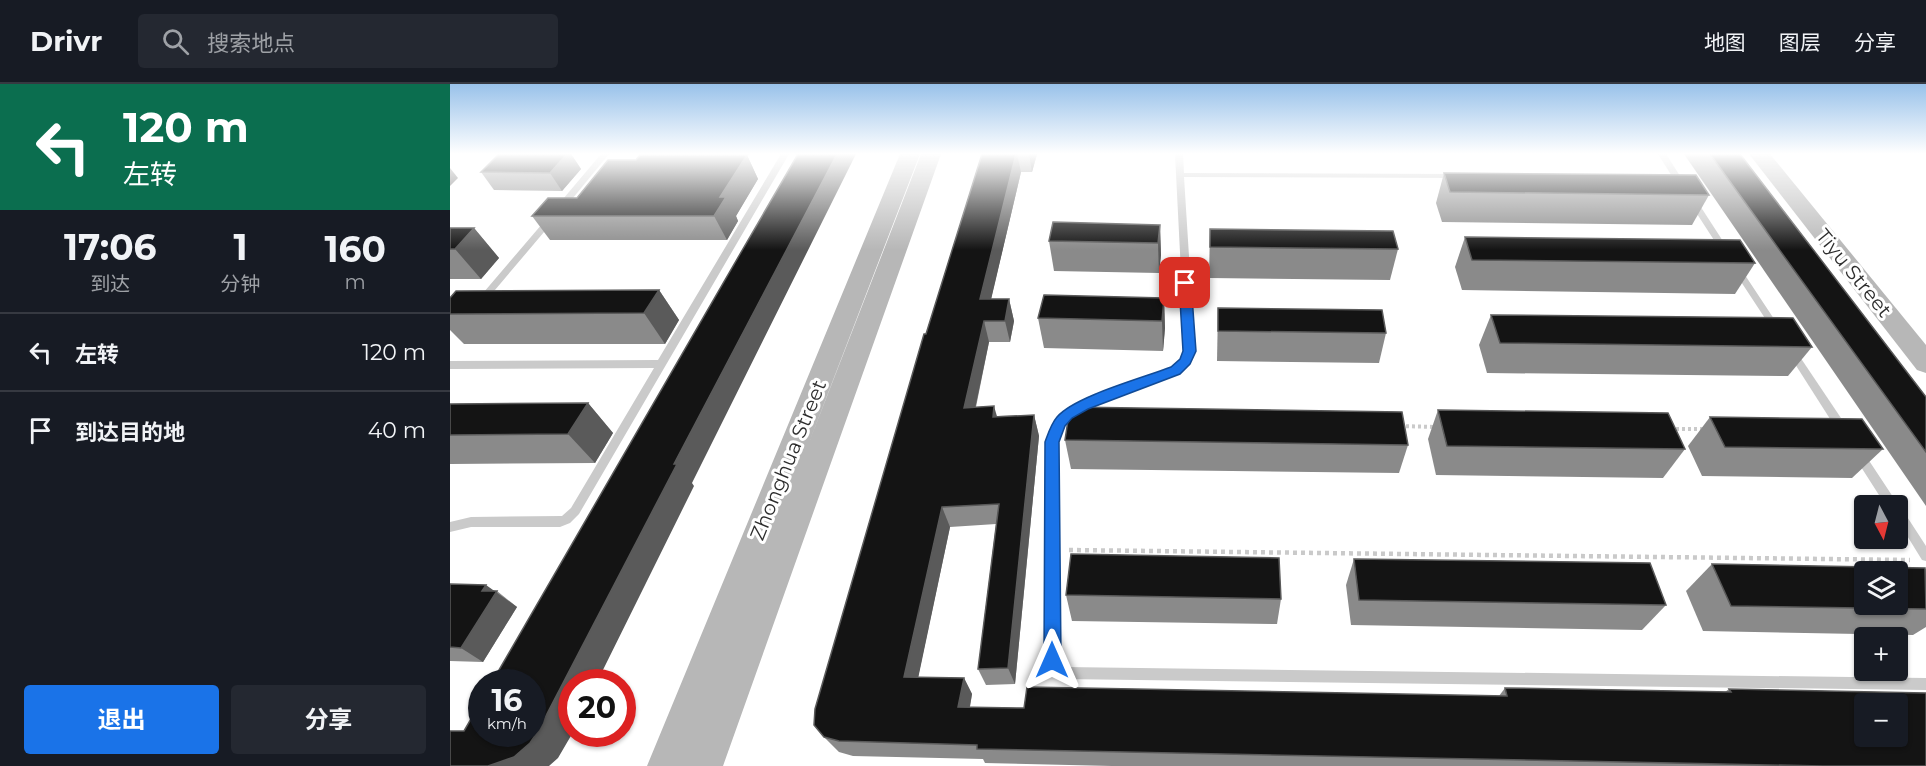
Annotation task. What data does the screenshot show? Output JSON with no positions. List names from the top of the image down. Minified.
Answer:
{"streets":{"main road":["Tiyu Street","Zhonghua Street"]},"north":"bottom","page":{"header":"Drivr","search":"搜索地点","nav":["地图","图层","分享"],"turn":["120 m","左转"],"eta":["17:06","到达","1","分钟","160","m"],"list":[{"name":"左转","value":"120 m"},{"name":"到达目的地","value":"40 m"}],"map_buttons":["+","−"],"speed":"16 km/h","limit":"20","buttons":["退出","分享"]}}
